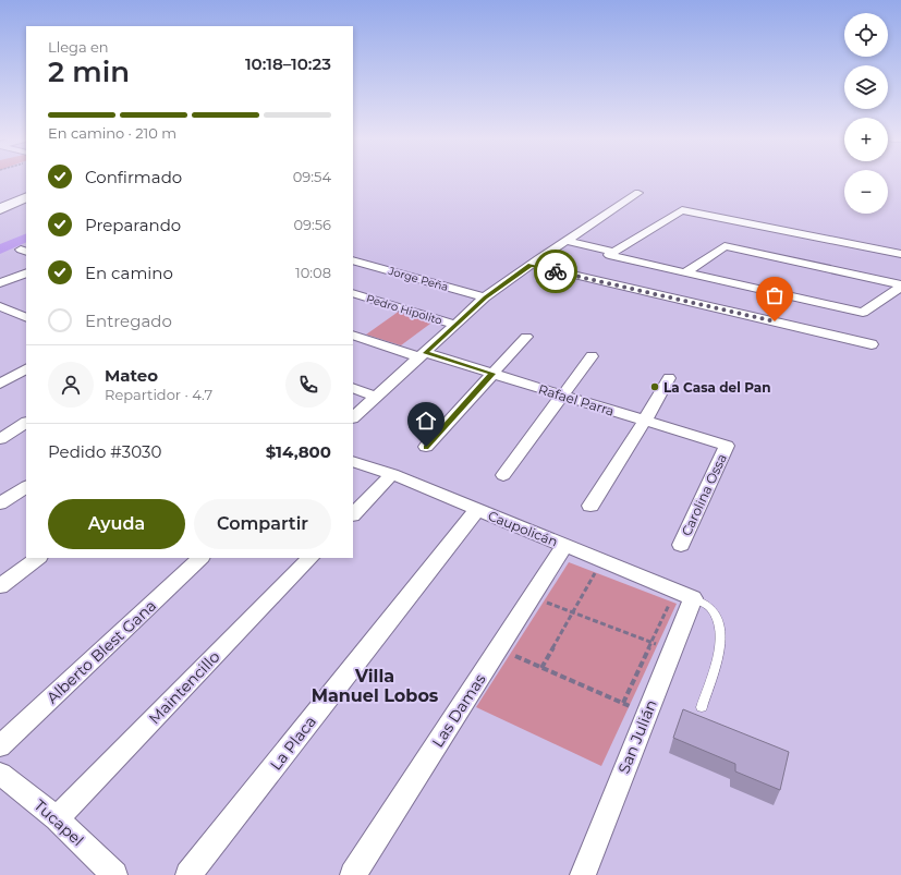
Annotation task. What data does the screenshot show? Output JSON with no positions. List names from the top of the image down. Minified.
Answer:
{"streets":{"street":["Jorge Peña","Pedro Hipolito","Rafael Parra","Carolina Ossa","Caupolicán","Alberto Blest Gana","Maintencillo","Las Damas","San Julián","La Placa","Tucapel"]},"crossings":[["Rafael Parra","Carolina Ossa"],["Caupolicán","Las Damas"],["Caupolicán","San Julián"],["Caupolicán","La Placa"],["Maintencillo","Tucapel"]],"districts":["Villa Manuel Lobos"],"places":["La Casa del Pan"],"page":{"map_buttons":["+","−"],"heading":["2 min","Llega en","10:18–10:23"],"panel":["Mateo","Repartidor · 4.7","Pedido #3030","$14,800"],"bar":"En camino · 210 m","list":[["Confirmado","09:54"],["Preparando","09:56"],["En camino","10:08"],"Entregado"],"buttons":["Ayuda","Compartir"]}}
